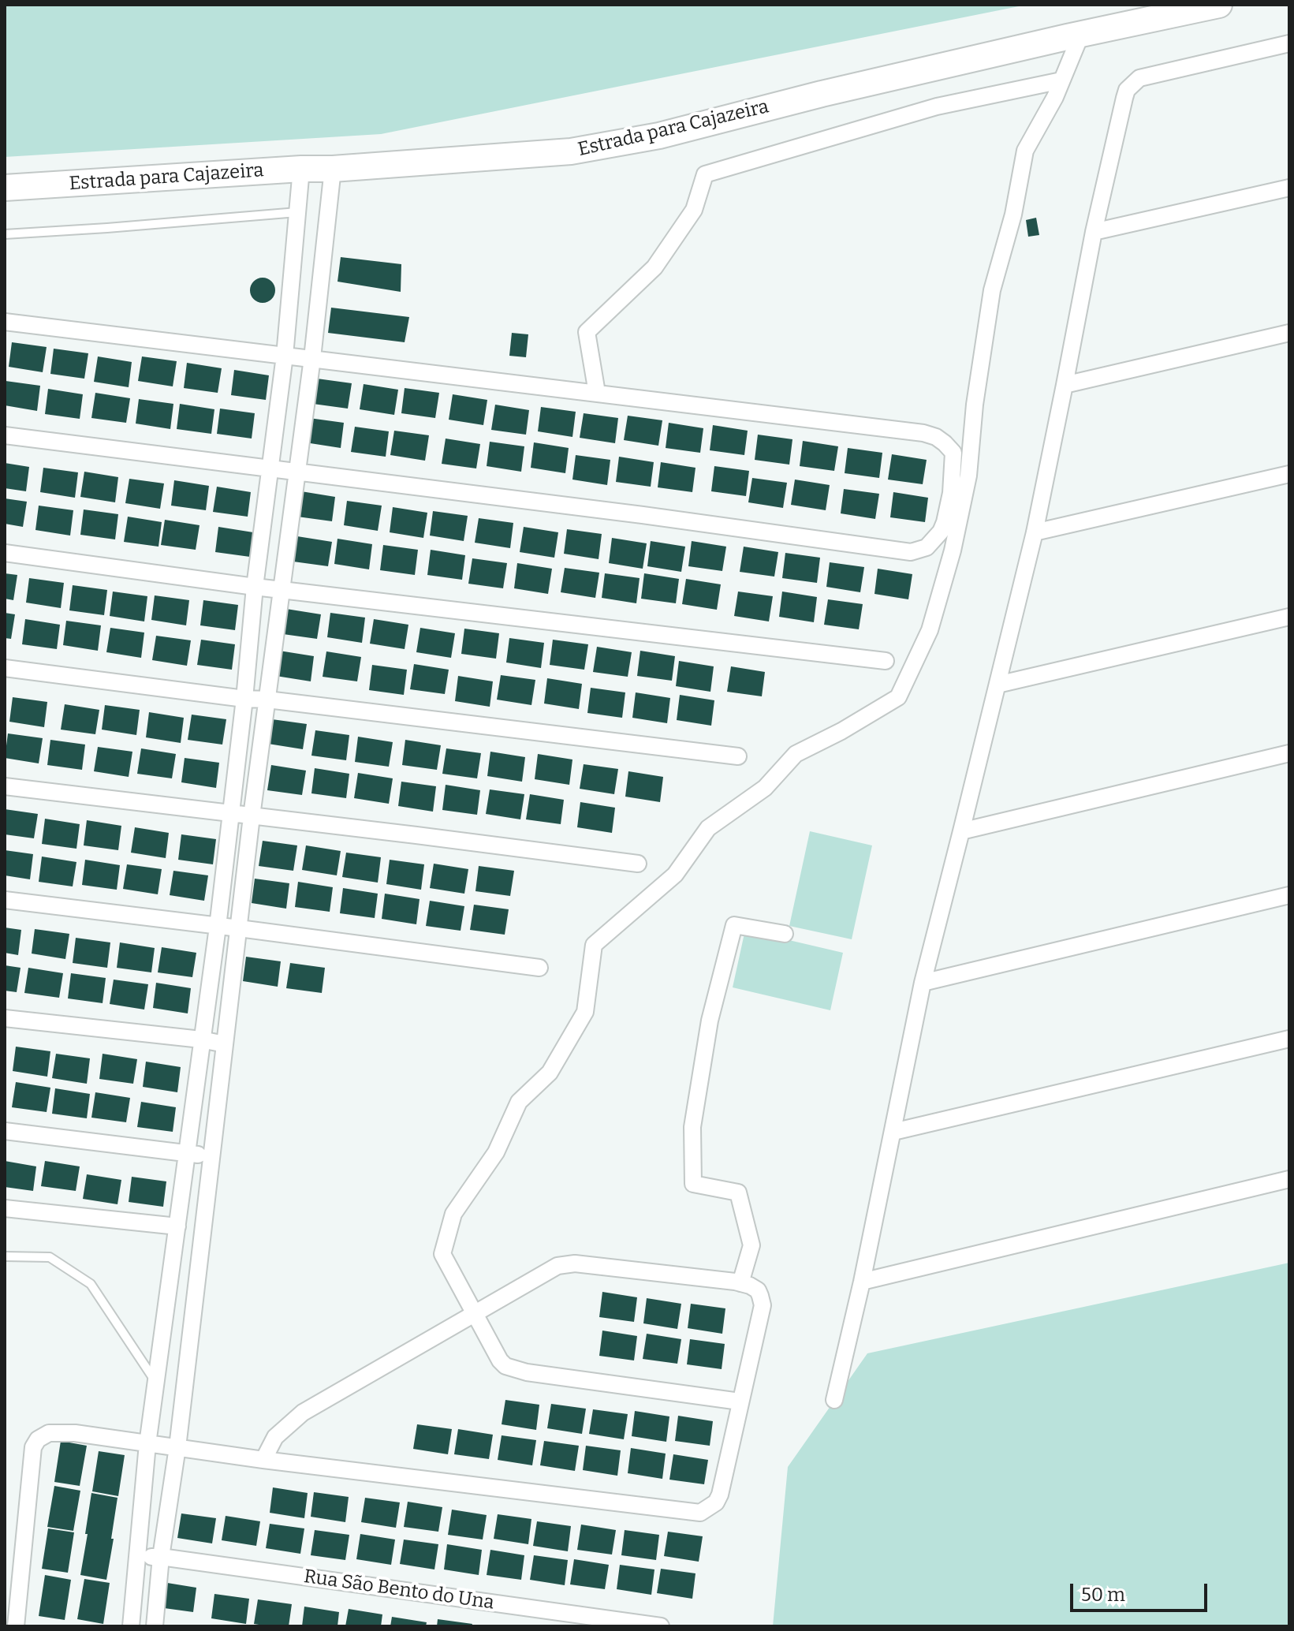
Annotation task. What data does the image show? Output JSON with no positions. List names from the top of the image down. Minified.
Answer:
{"streets":{"main road":["Estrada para Cajazeira"],"street":["Rua São Bento do Una"]},"scale_bar":"50 m"}
